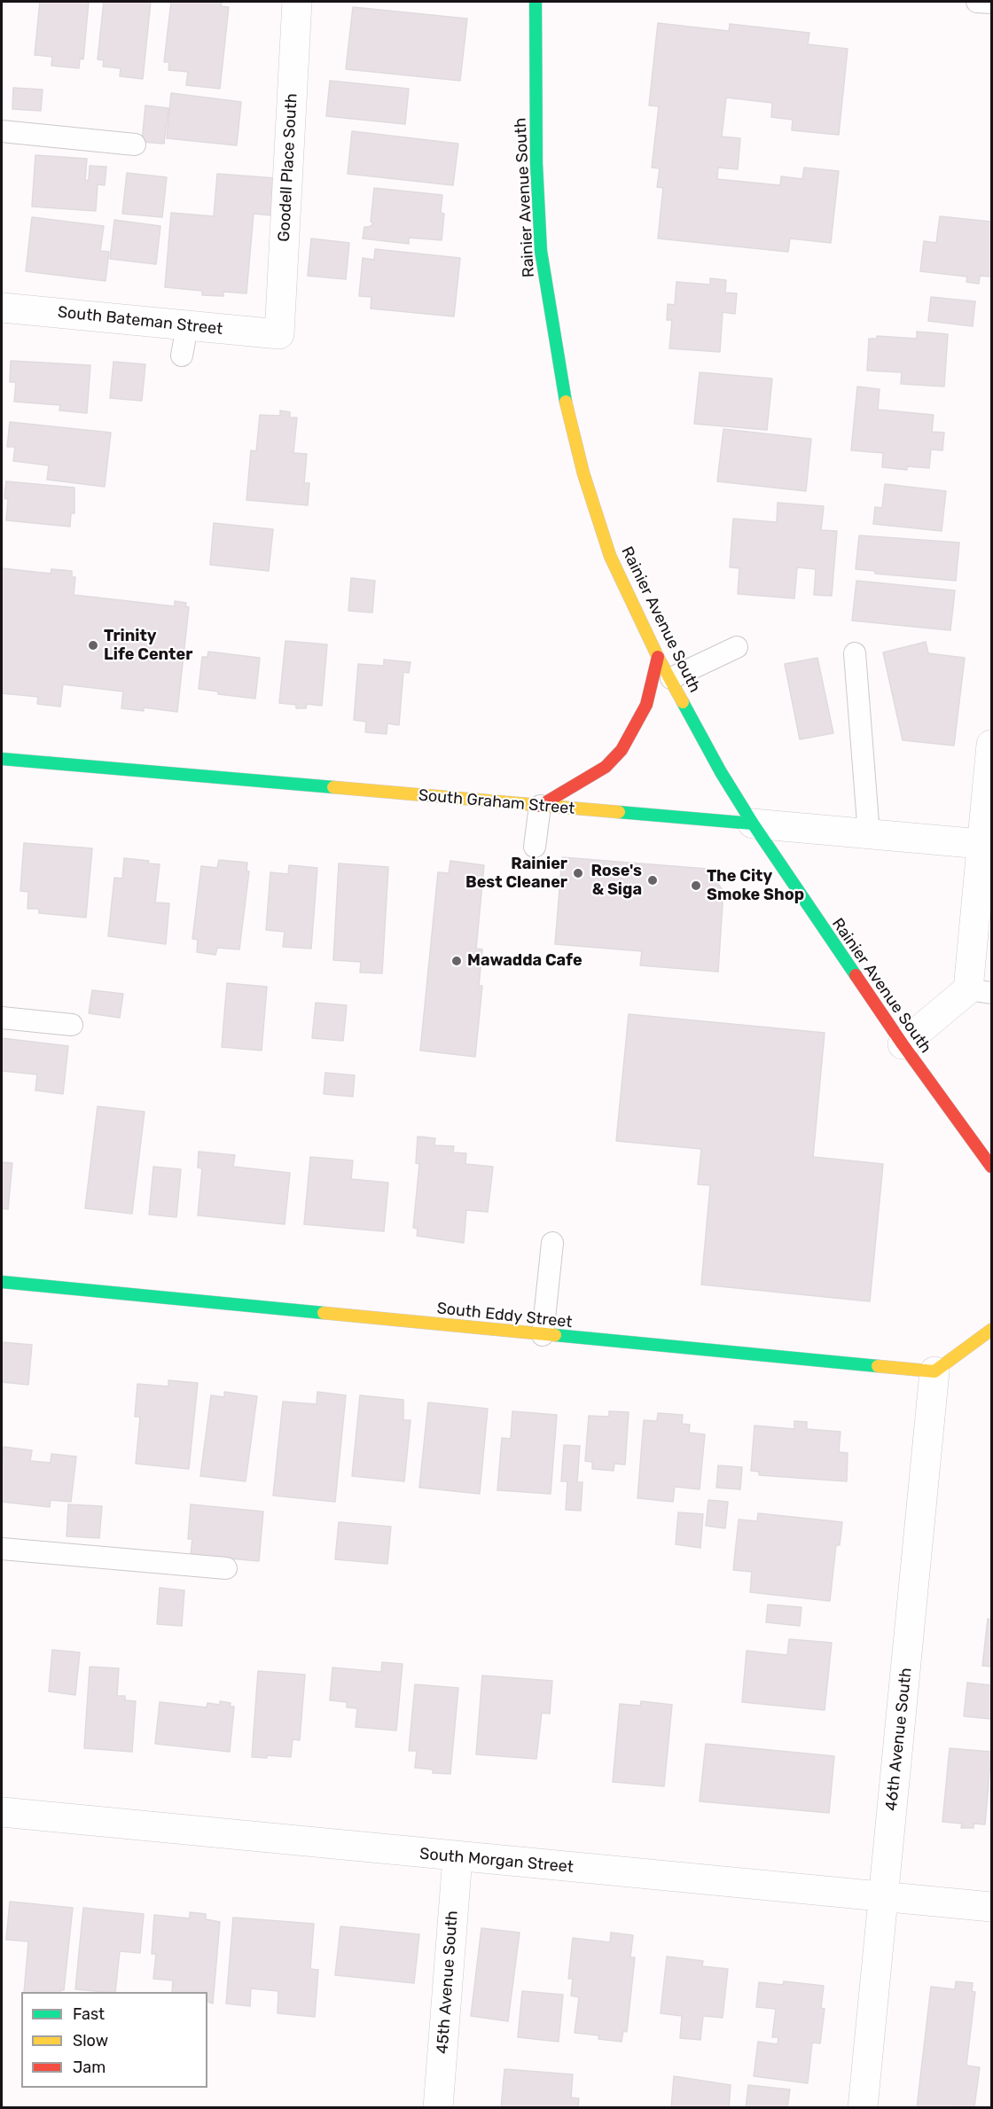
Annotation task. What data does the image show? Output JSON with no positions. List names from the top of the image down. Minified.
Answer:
{"streets":{"street":["Goodell Place South","Rainier Avenue South","South Bateman Street","South Graham Street","South Eddy Street","46th Avenue South","South Morgan Street","45th Avenue South"]},"crossings":[["Goodell Place South","South Bateman Street"],["Rainier Avenue South","South Graham Street"],["South Eddy Street","46th Avenue South"],["46th Avenue South","South Morgan Street"],["South Morgan Street","45th Avenue South"]],"places":["Trinity Life Center","Rainier Best Cleaner","Rose's & Siga","The City Smoke Shop","Mawadda Cafe"],"legend":["Fast","Slow","Jam"]}
